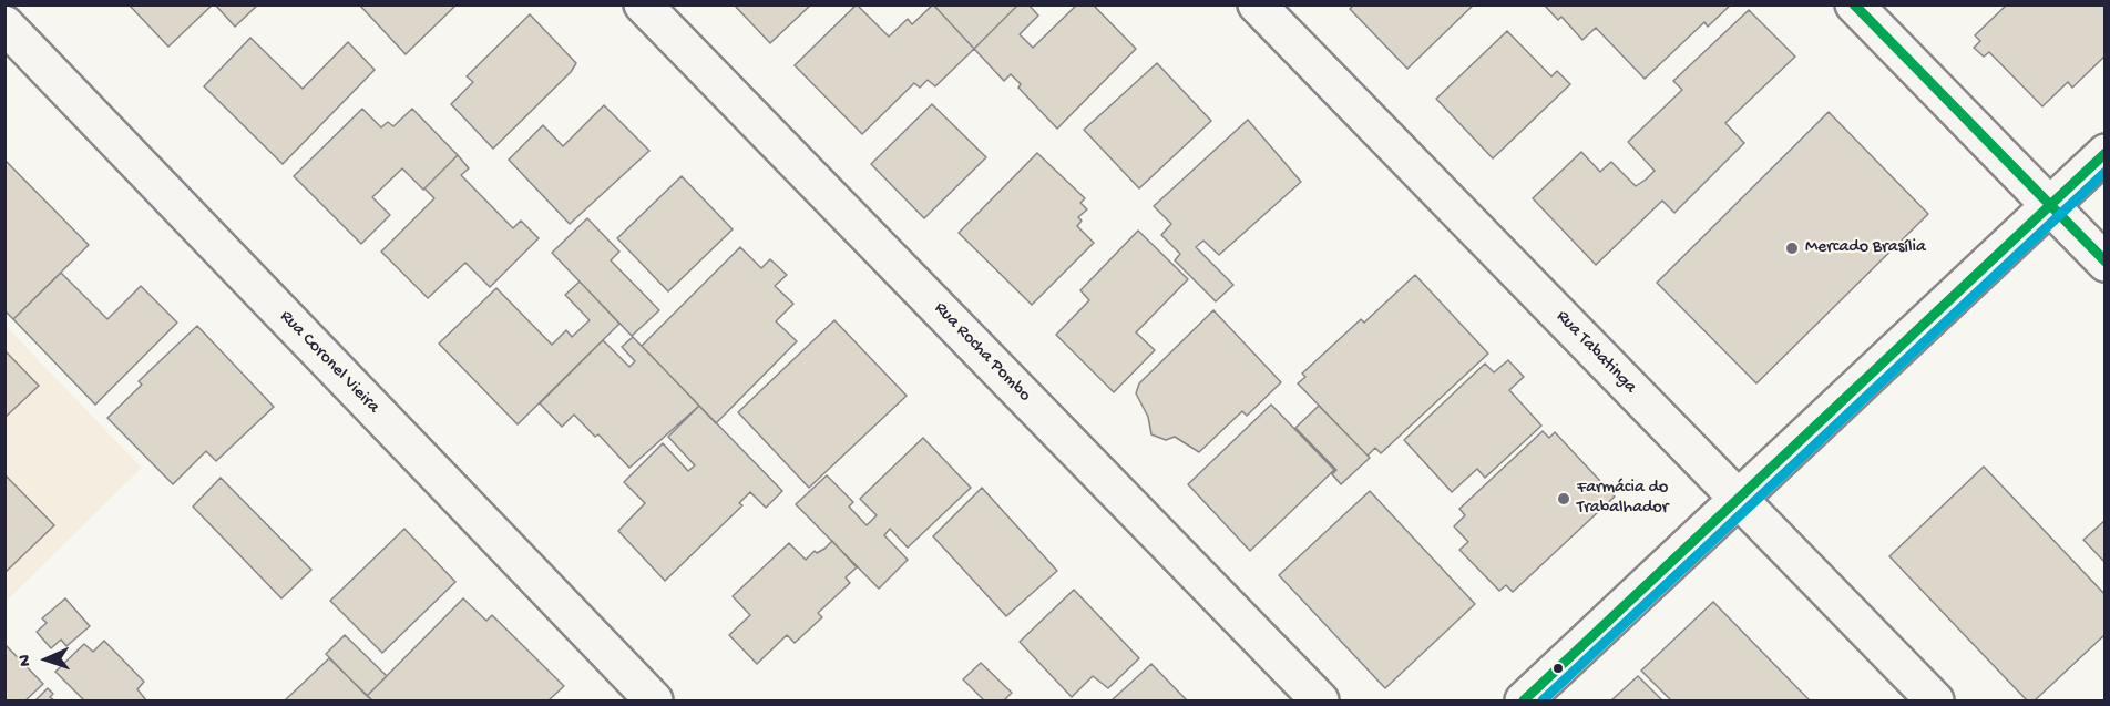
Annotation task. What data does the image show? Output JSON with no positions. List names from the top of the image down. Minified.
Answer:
{"streets":{"street":["Rua Rocha Pombo","Rua Tabatinga","Rua Coronel Vieira"]},"places":["Mercado Brasília","Farmácia do Trabalhador"],"north":"left"}
